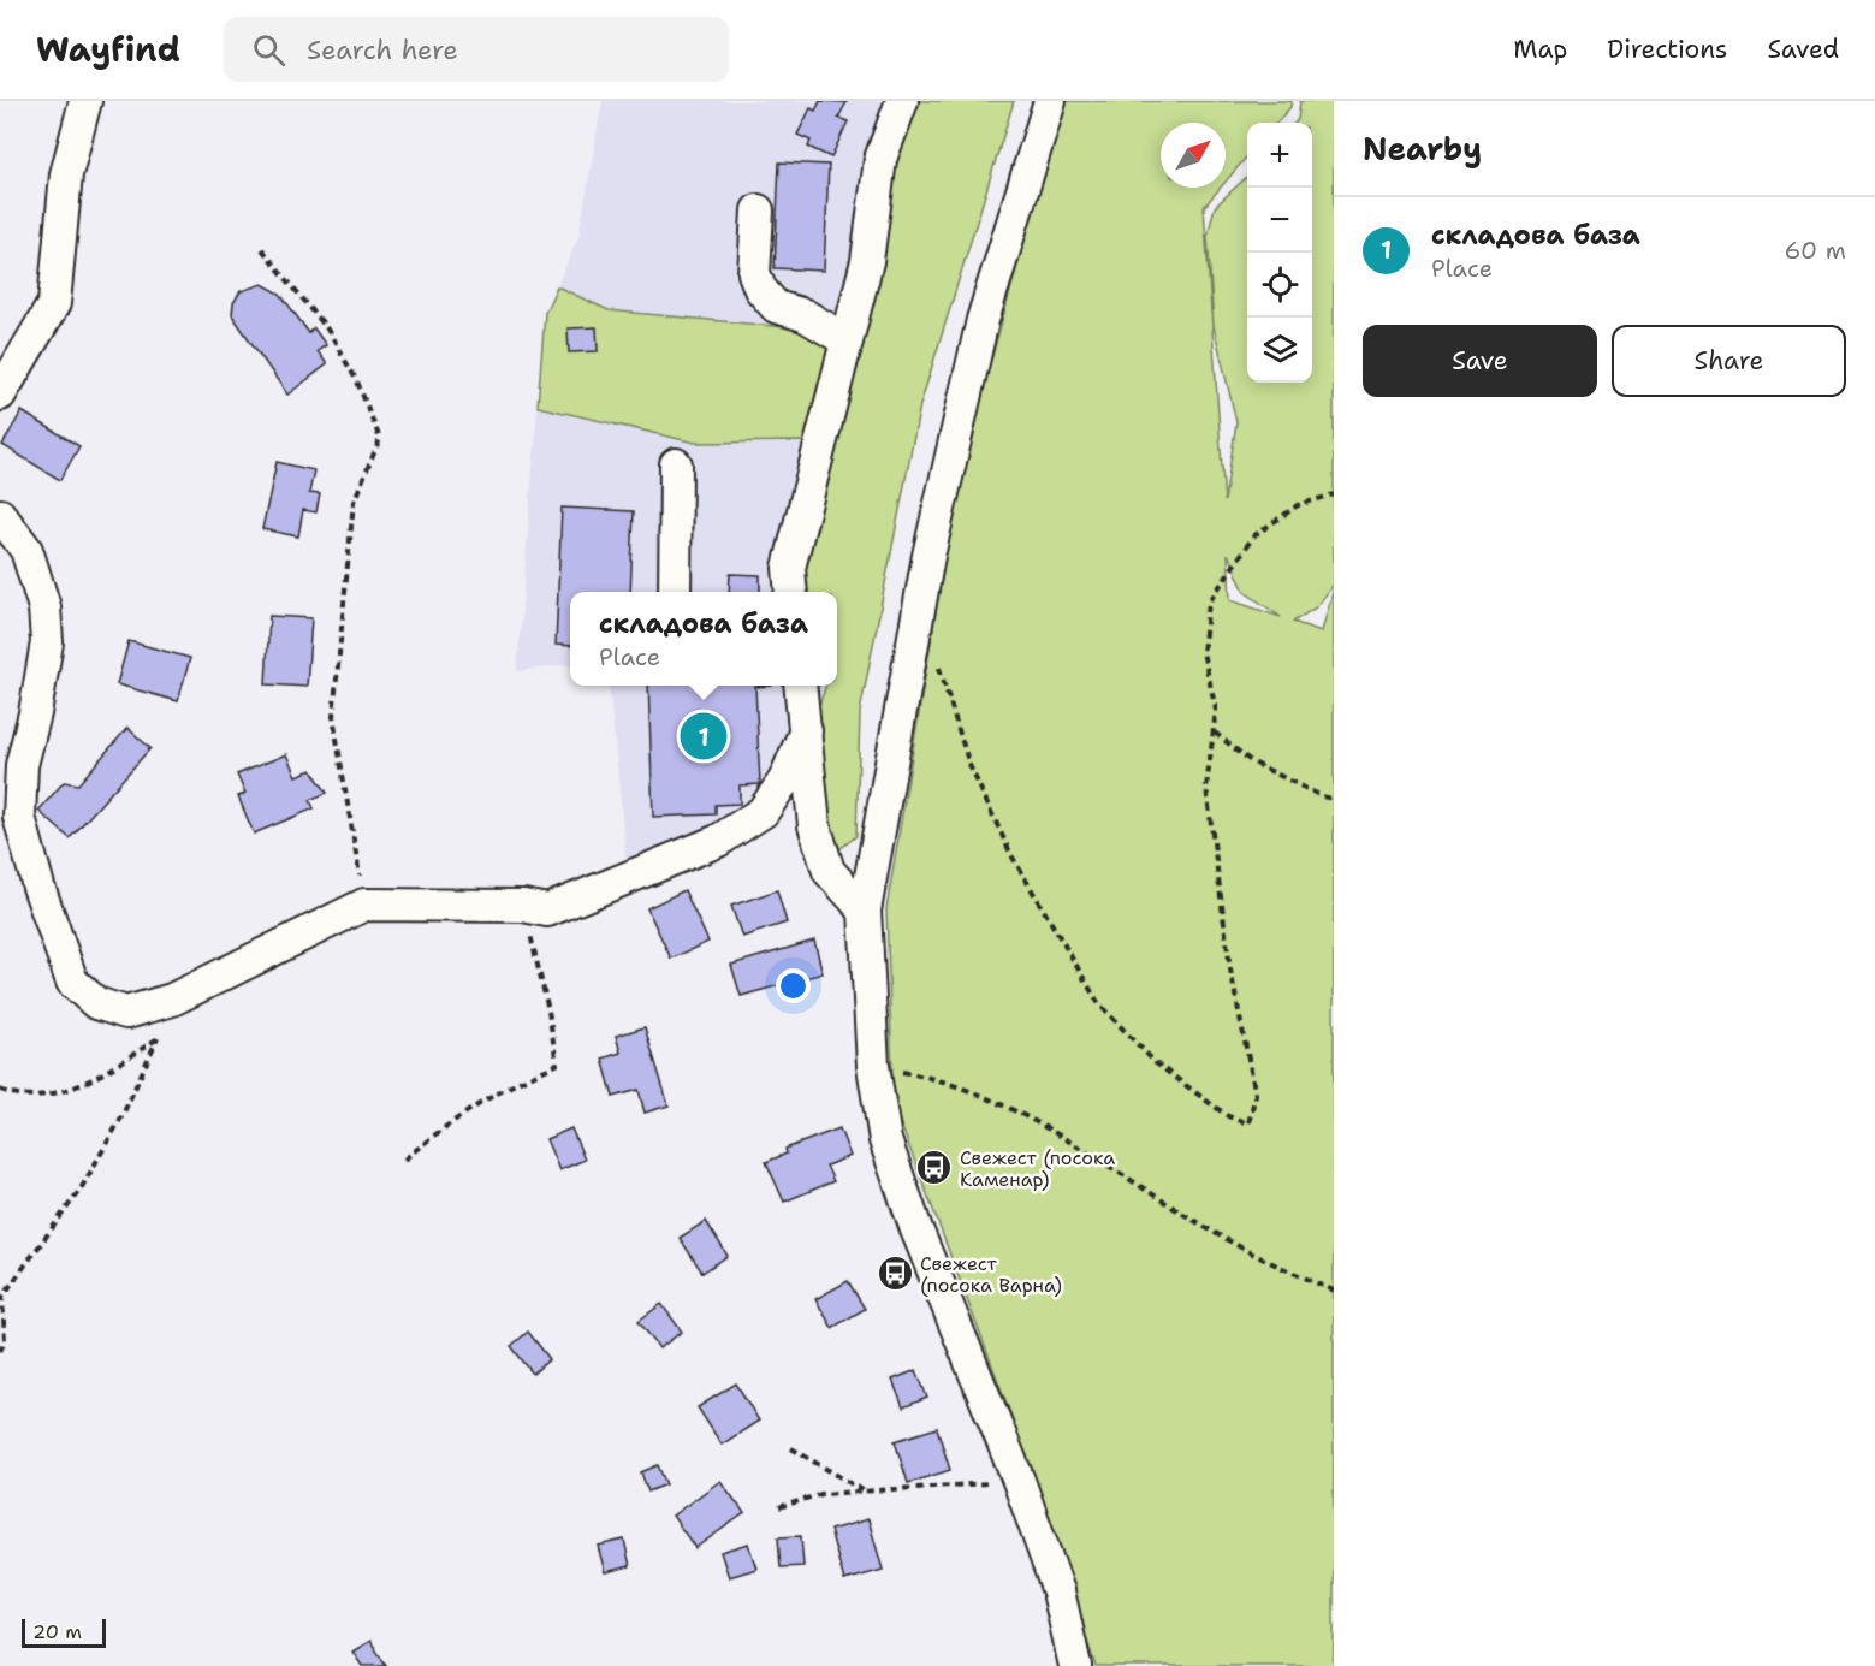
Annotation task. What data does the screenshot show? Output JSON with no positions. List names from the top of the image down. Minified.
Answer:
{"places":{"bus stop":["Свежест (посока Каменар)","Свежест (посока Варна)"]},"scale_bar":"20 m","north":"top right","page":{"header":"Wayfind","search":"Search here","nav":["Map","Directions","Saved"],"heading":"Nearby","map_buttons":["+","−"],"list":[{"mark":"1","name":"складова база","note":"Place","value":"60 m"}],"buttons":["Save","Share"],"popup":["складова база","Place"],"pins":"1","scale":"20 m"}}
